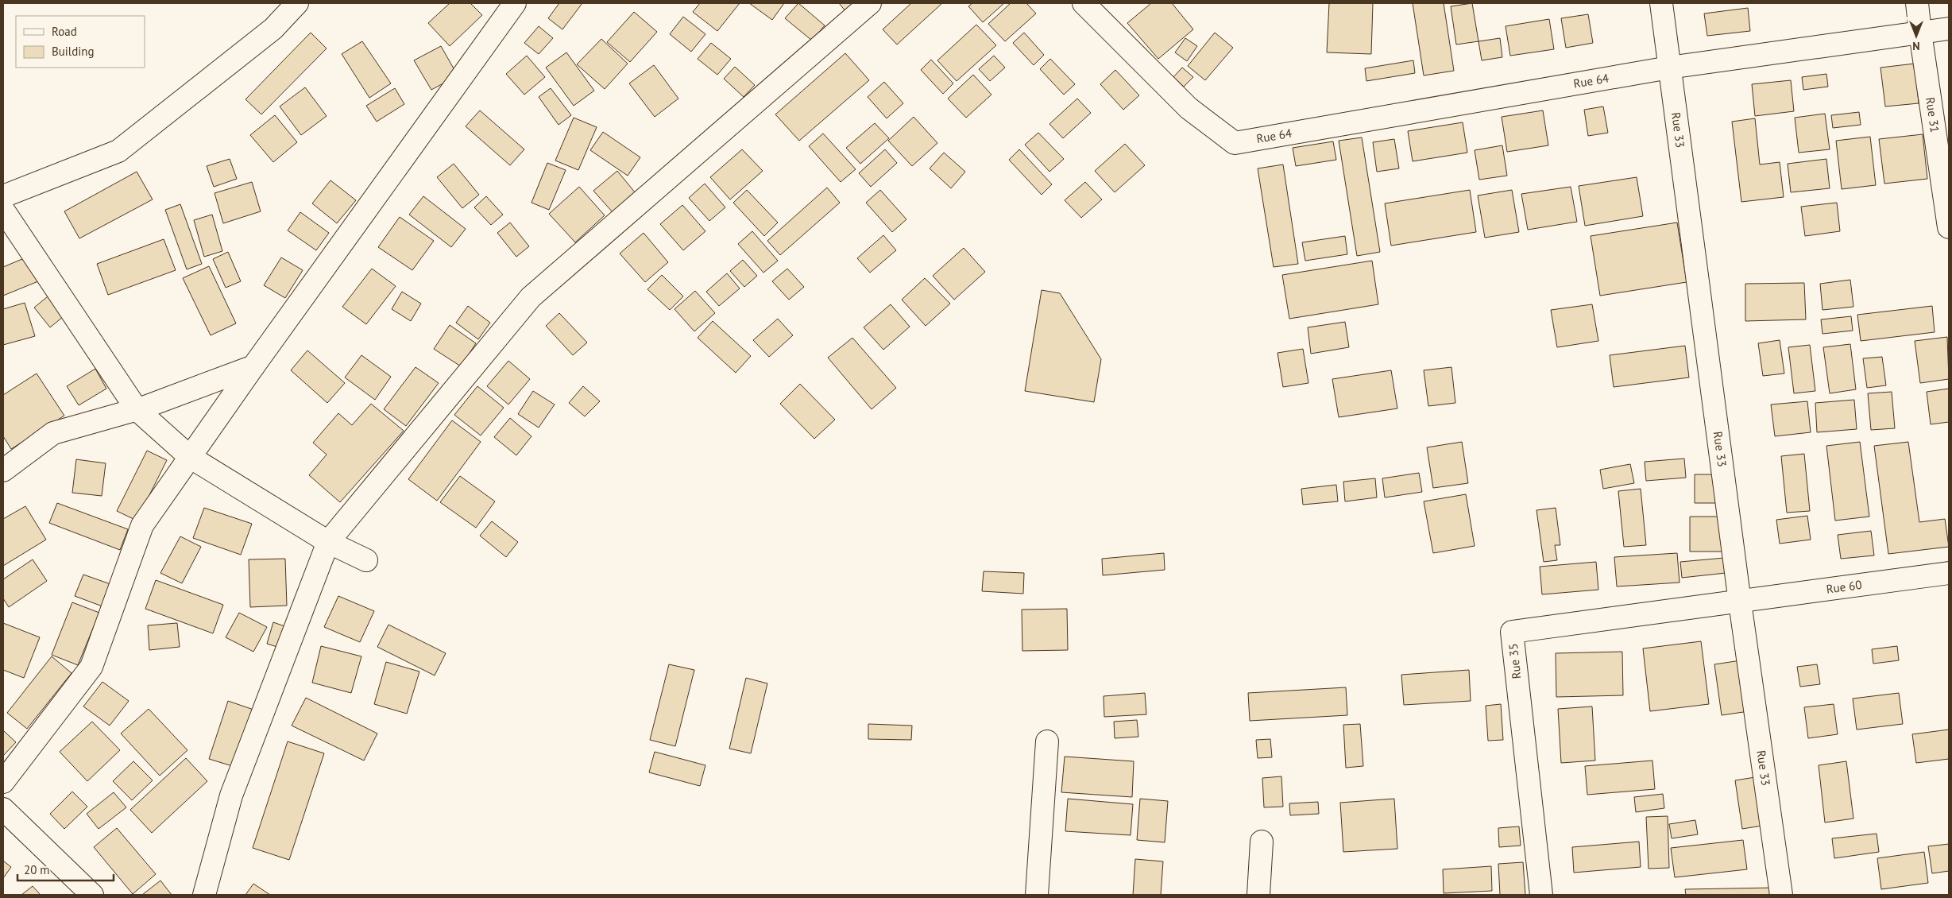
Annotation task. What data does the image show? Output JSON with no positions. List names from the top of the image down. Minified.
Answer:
{"streets":{"street":["Rue 64","Rue 31","Rue 33","Rue 60","Rue 35"]},"crossings":[["Rue 64","Rue 31"],["Rue 64","Rue 33"],["Rue 33","Rue 60"],["Rue 33","Rue 35"],["Rue 60","Rue 35"]],"legend":["Road","Building"],"scale_bar":"20 m","north":"bottom"}
